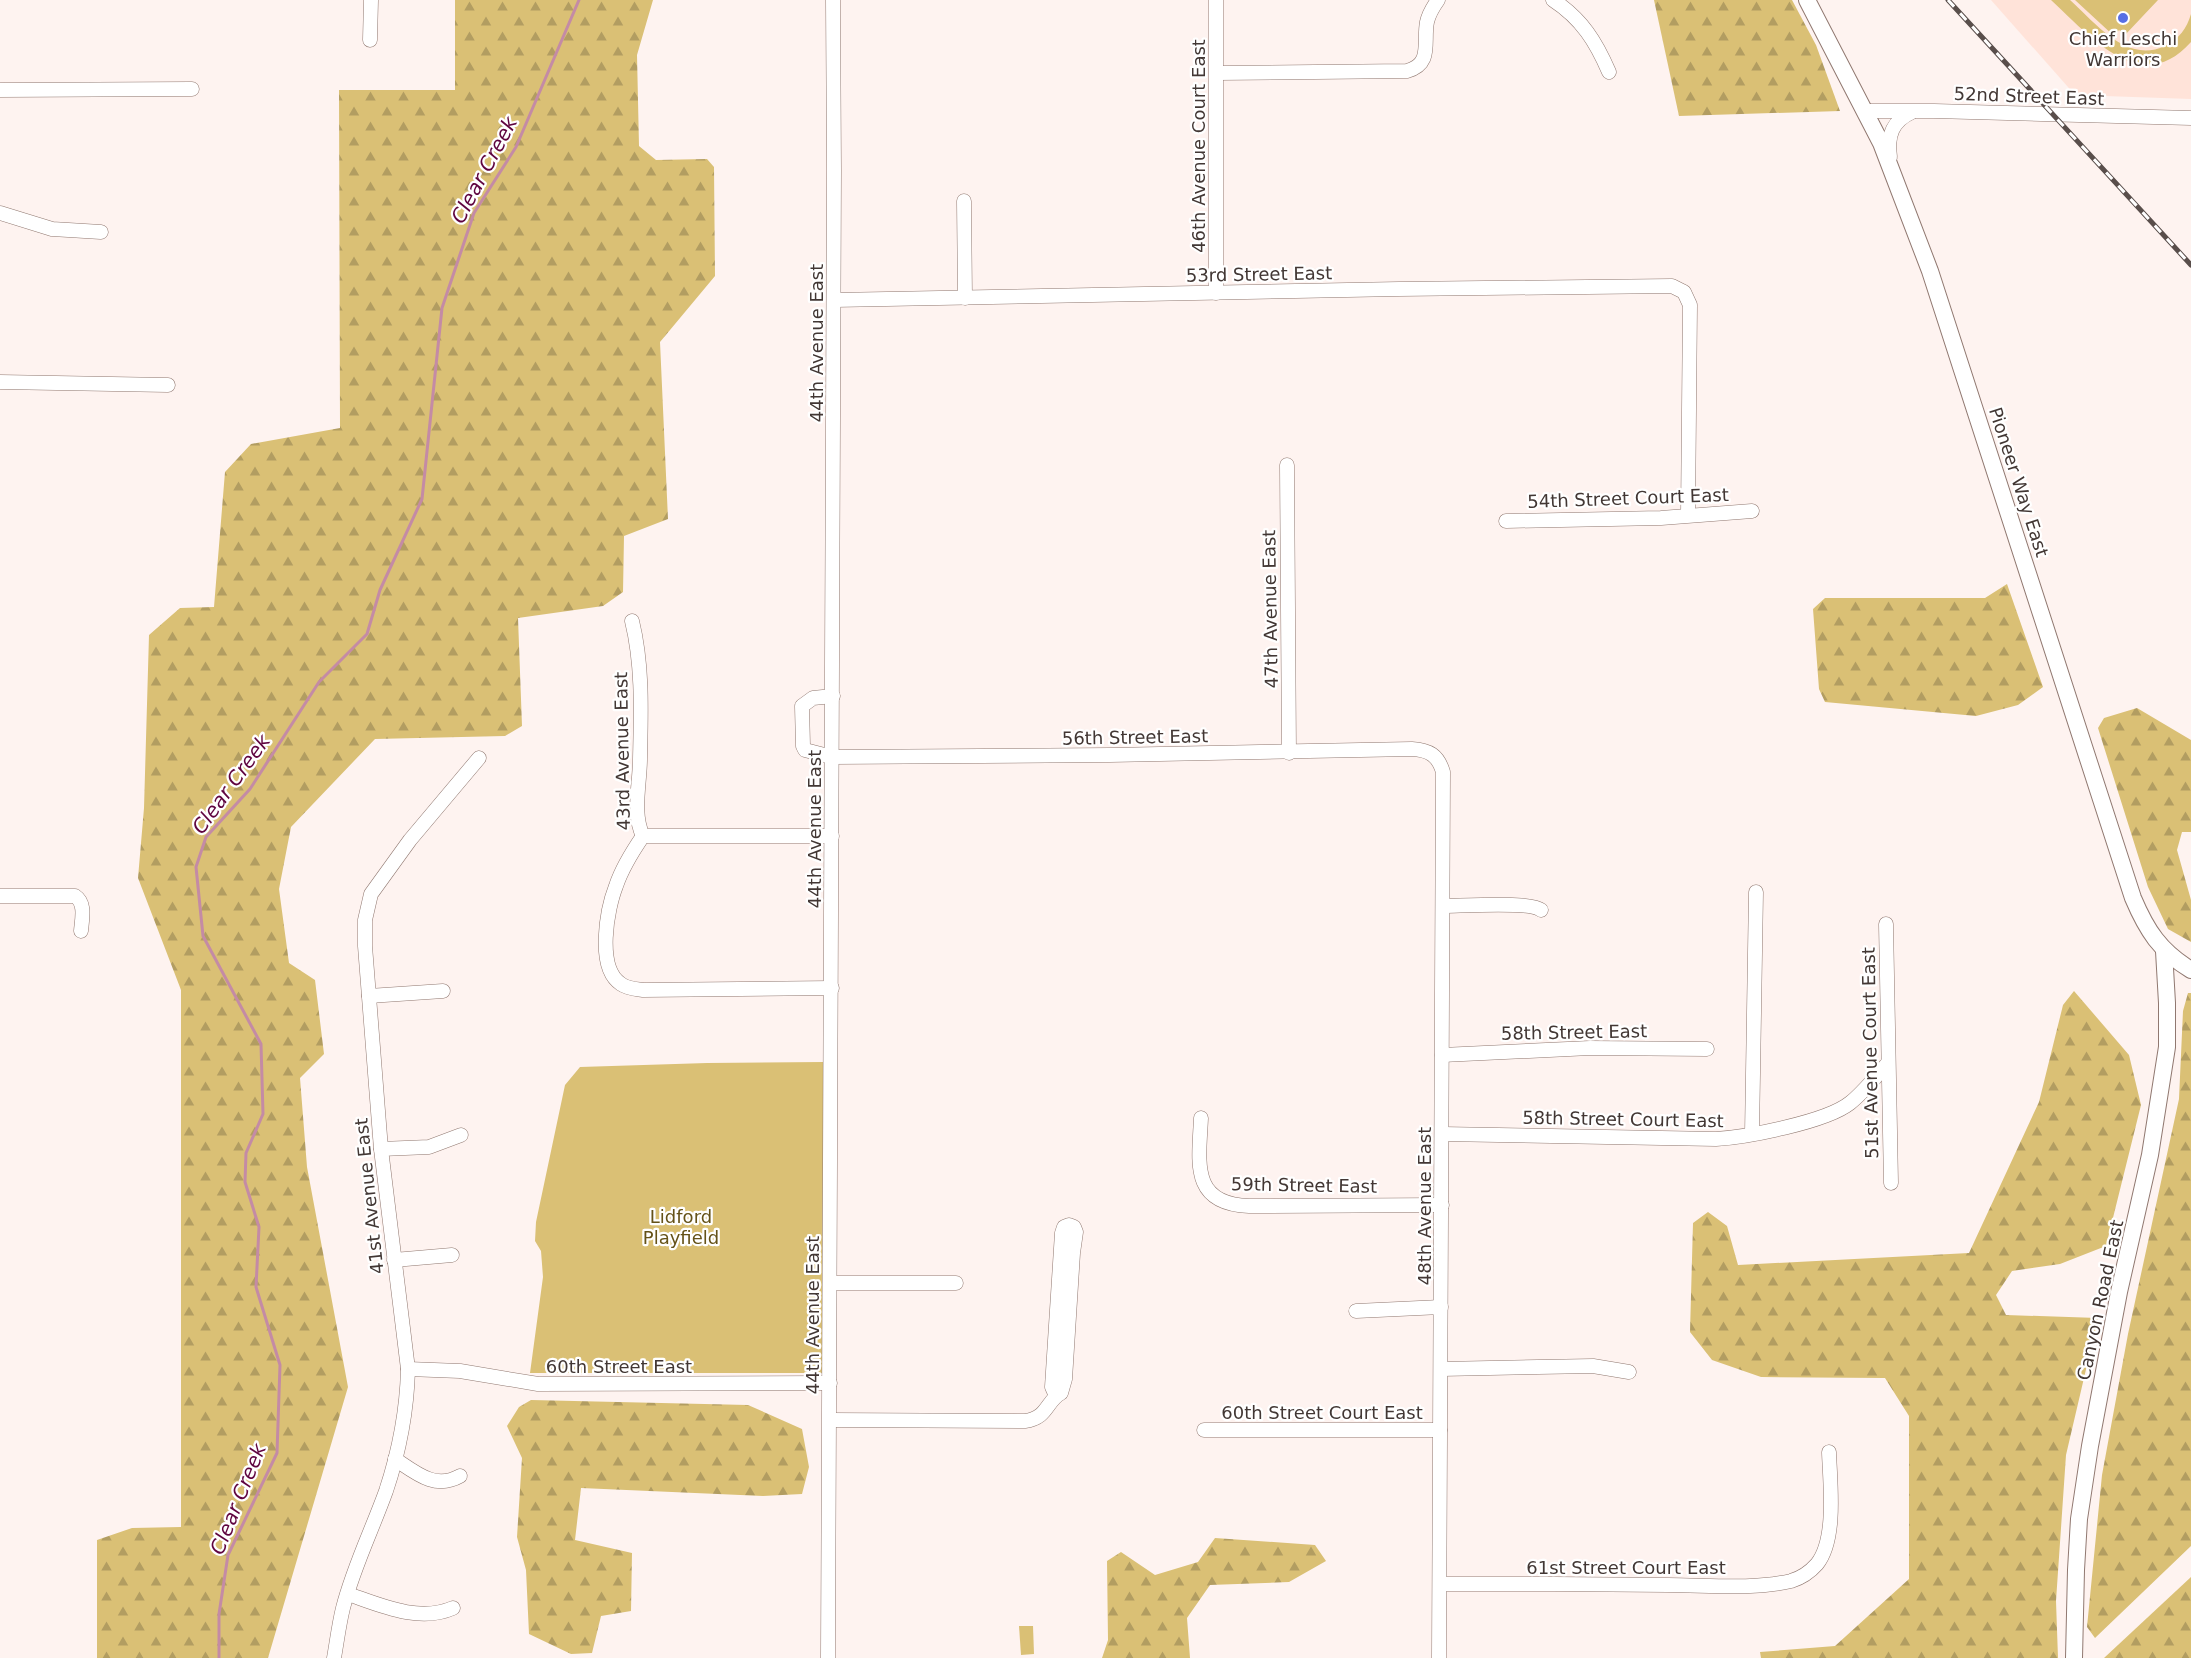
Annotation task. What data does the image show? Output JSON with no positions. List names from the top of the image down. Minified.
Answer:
{"streets":{"main road":["Pioneer Way East","Canyon Road East"],"street":["52nd Street East","46th Avenue Court East","53rd Street East","44th Avenue East","54th Street Court East","47th Avenue East","56th Street East","43rd Avenue East","58th Street East","51st Avenue Court East","58th Street Court East","59th Street East","41st Avenue East","48th Avenue East","60th Street East","60th Street Court East","61st Street Court East"]},"crossings":[["52nd Street East","Pioneer Way East"],["46th Avenue Court East","53rd Street East"],["53rd Street East","44th Avenue East"],["53rd Street East","54th Street Court East"],["44th Avenue East","56th Street East"],["44th Avenue East","43rd Avenue East"],["44th Avenue East","60th Street East"],["Pioneer Way East","Canyon Road East"],["47th Avenue East","56th Street East"],["56th Street East","48th Avenue East"],["58th Street East","48th Avenue East"],["51st Avenue Court East","58th Street Court East"],["58th Street Court East","48th Avenue East"],["59th Street East","48th Avenue East"],["41st Avenue East","60th Street East"],["48th Avenue East","60th Street Court East"],["48th Avenue East","61st Street Court East"]],"water":["Clear Creek"],"parks":["Lidford Playfield"],"places":["Chief Leschi Warriors"]}
